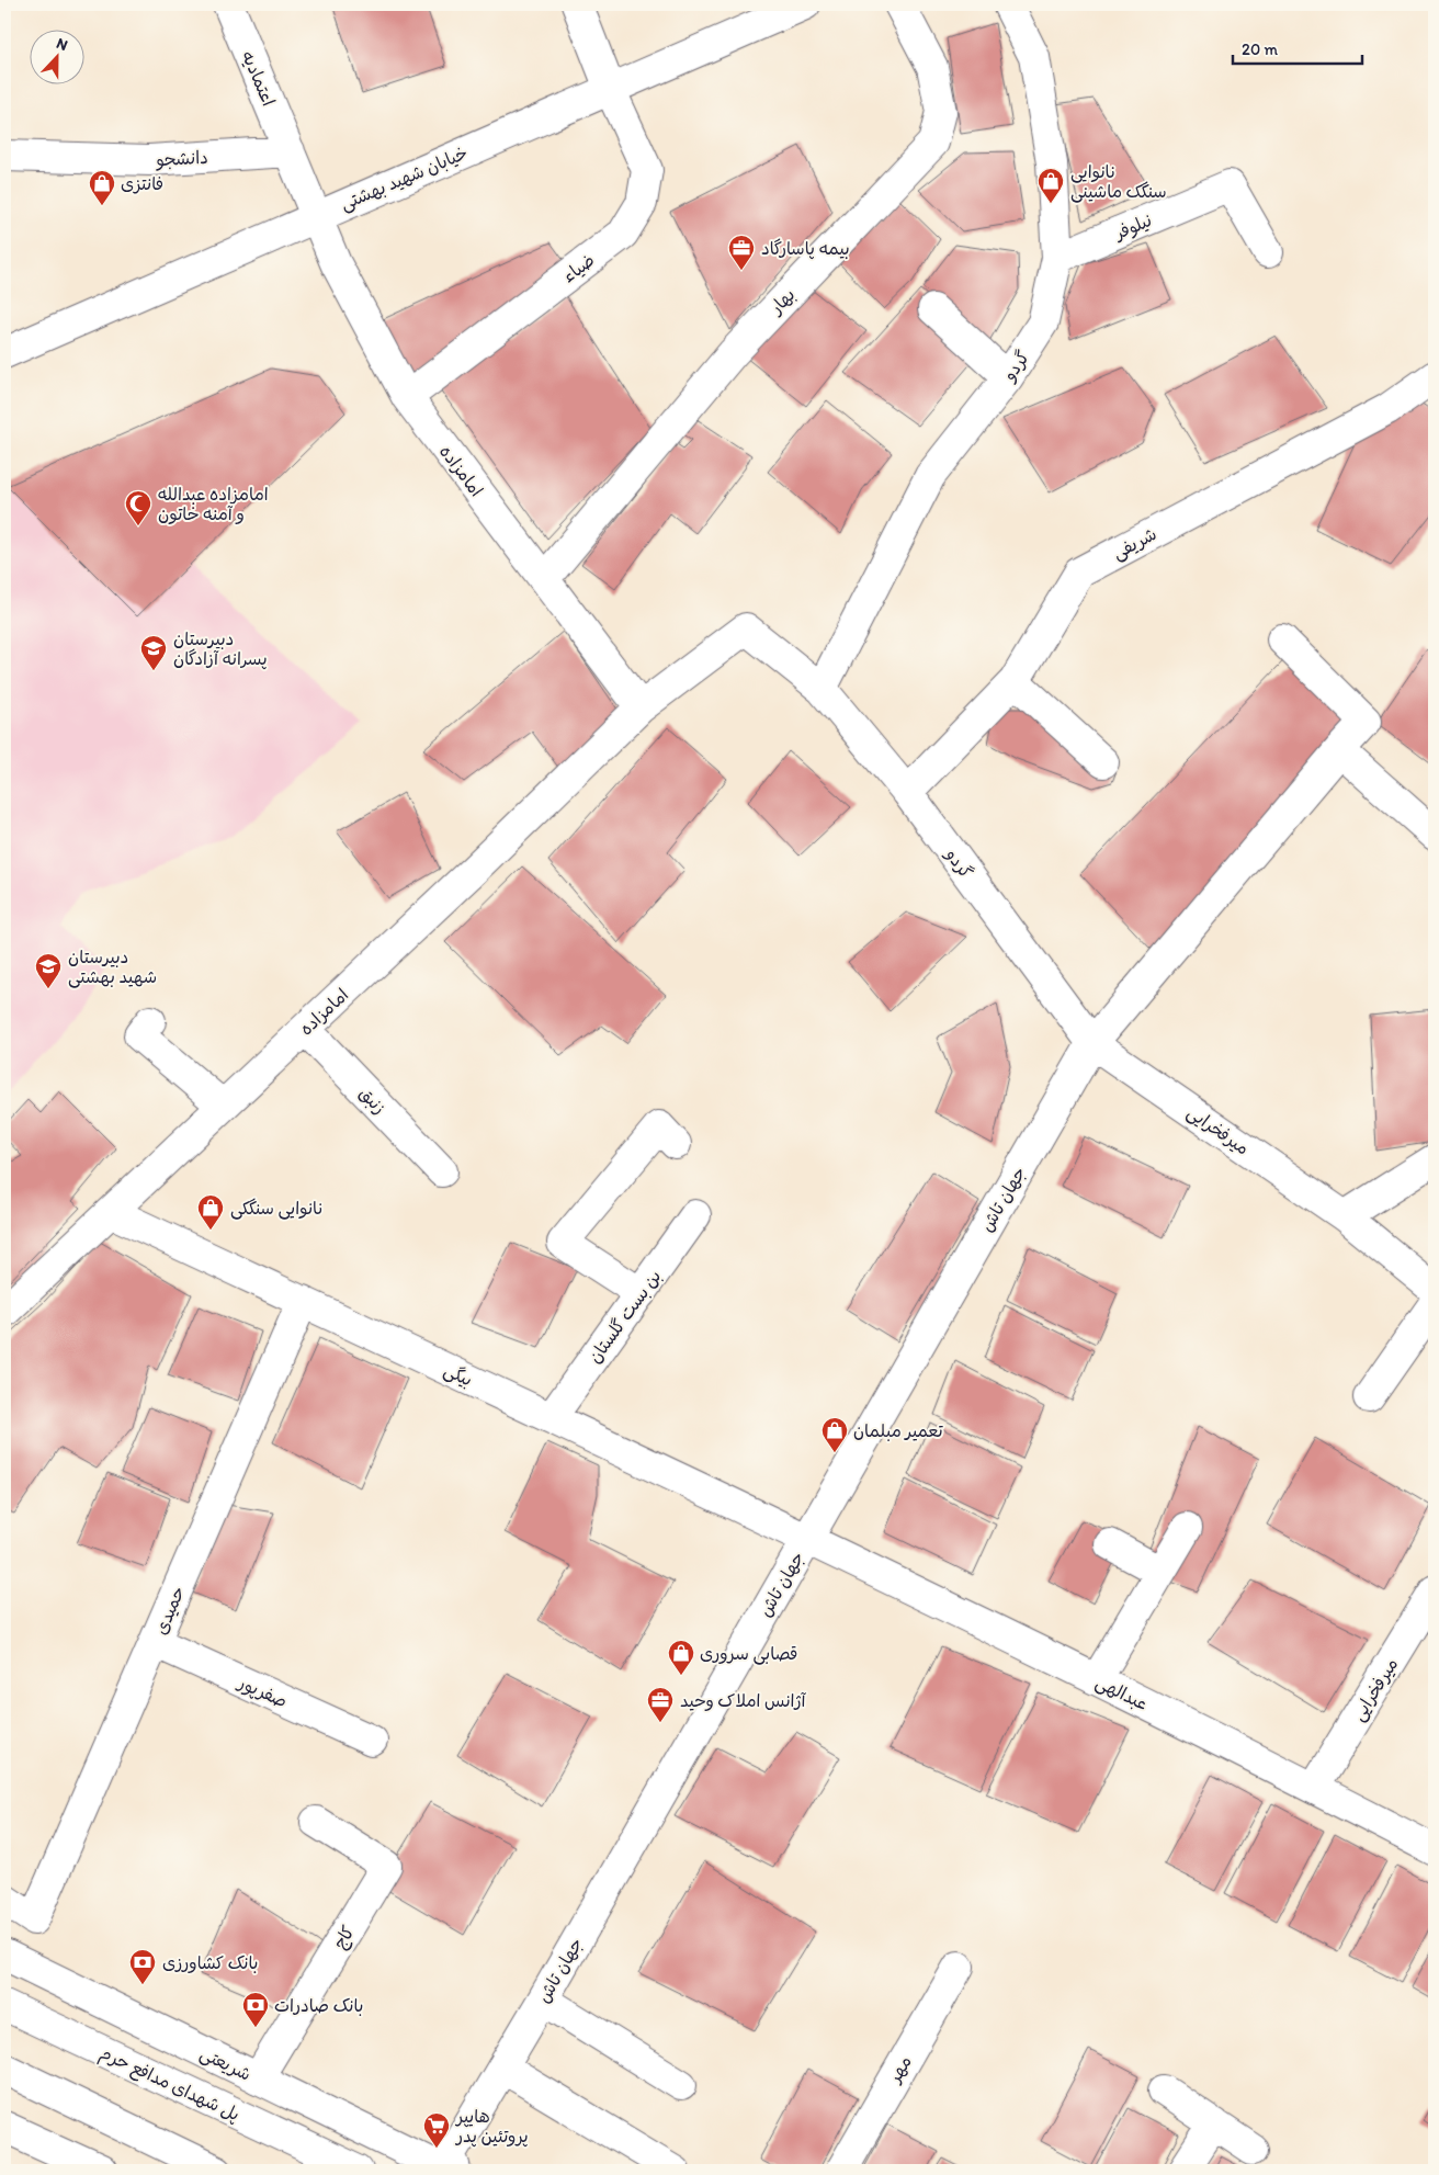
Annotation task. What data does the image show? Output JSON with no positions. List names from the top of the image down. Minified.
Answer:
{"streets":{"street":["اعتمادیه","دانشجو","خیابان شهید بهشتی","نیلوفر","ضیاء","بهار","گردو","امامزاده","شریفی","زنبق","میرفخرایی","جهان تاش","بن بست گلستان","بیگی","حمیدی","صفرپور","عبدالهی","کاج","شریعتی","مهر","پل شهدای مدافع حرم"]},"crossings":[["اعتمادیه","دانشجو"],["خیابان شهید بهشتی","ضیاء"],["خیابان شهید بهشتی","امامزاده"],["نیلوفر","گردو"],["ضیاء","امامزاده"],["بهار","امامزاده"],["گردو","امامزاده"],["گردو","شریفی"],["گردو","میرفخرایی"],["گردو","جهان تاش"],["امامزاده","زنبق"],["امامزاده","بیگی"],["میرفخرایی","جهان تاش"],["میرفخرایی","عبدالهی"],["جهان تاش","بیگی"],["جهان تاش","عبدالهی"],["جهان تاش","شریعتی"],["بن بست گلستان","بیگی"],["بیگی","حمیدی"],["بیگی","عبدالهی"],["حمیدی","صفرپور"],["کاج","شریعتی"]],"places":{"shop":["نانوایی سنگک ماشینی","فانتزی","نانوایی سنگکی","تعمیر مبلمان","قصابی سروری"],"office":["بیمه پاسارگاد","آژانس املاک وحید"],"mosque":["امامزاده عبدالله و آمنه خاتون"],"school or university":["دبیرستان پسرانه آزادگان","دبیرستان شهید بهشتی"],"bank":["بانک کشاورزی","بانک صادرات"],"supermarket":["هایپر پروتئین پدر"]},"scale_bar":"20 m","north":"top"}
